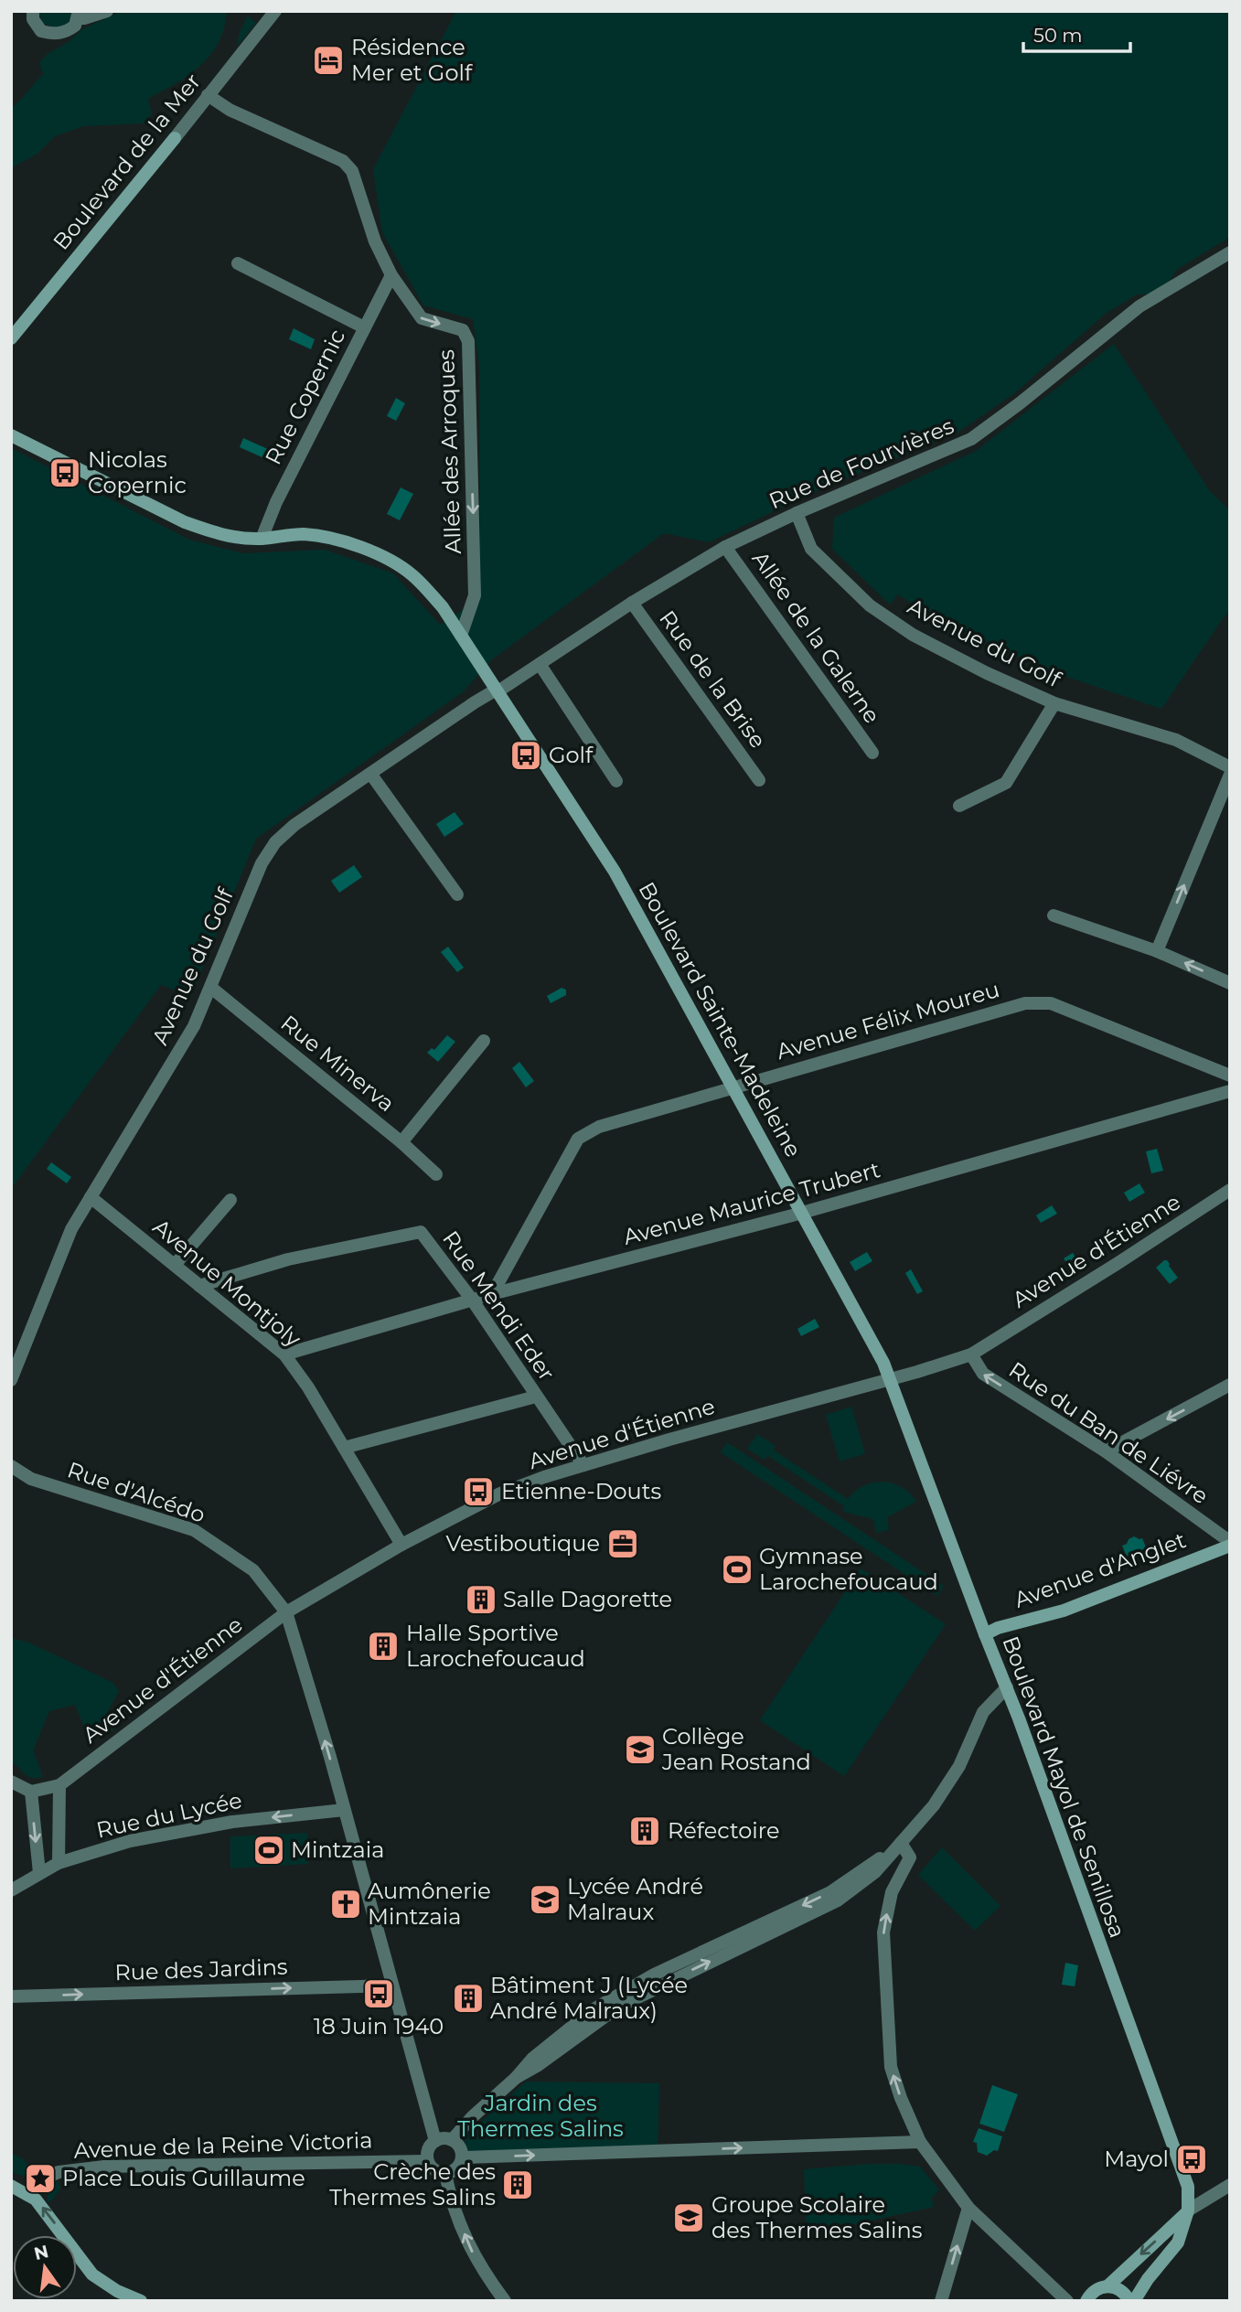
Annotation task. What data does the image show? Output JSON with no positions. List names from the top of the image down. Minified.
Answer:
{"streets":{"street":["Boulevard de la Mer","Rue Copernic","Allée des Arroques","Rue de Fourvières","Allée de la Galerne","Avenue du Golf","Rue de la Brise","Boulevard Sainte-Madeleine","Avenue Félix Moureu","Rue Minerva","Avenue Maurice Trubert","Avenue d'Étienne","Avenue Montjoly","Rue Mendi Eder","Rue du Ban de Liévre","Rue d'Alcédo","Avenue d'Anglet","Boulevard Mayol de Senillosa","Rue du Lycée","Rue des Jardins","Avenue de la Reine Victoria"]},"crossings":[["Boulevard de la Mer","Allée des Arroques"],["Rue Copernic","Allée des Arroques"],["Rue Copernic","Boulevard Sainte-Madeleine"],["Allée des Arroques","Boulevard Sainte-Madeleine"],["Rue de Fourvières","Allée de la Galerne"],["Rue de Fourvières","Avenue du Golf"],["Rue de Fourvières","Rue de la Brise"],["Rue de Fourvières","Boulevard Sainte-Madeleine"],["Avenue du Golf","Boulevard Sainte-Madeleine"],["Avenue du Golf","Rue Minerva"],["Avenue du Golf","Avenue Montjoly"],["Boulevard Sainte-Madeleine","Avenue Félix Moureu"],["Boulevard Sainte-Madeleine","Avenue Maurice Trubert"],["Boulevard Sainte-Madeleine","Avenue d'Étienne"],["Boulevard Sainte-Madeleine","Boulevard Mayol de Senillosa"],["Avenue Félix Moureu","Avenue Maurice Trubert"],["Avenue Maurice Trubert","Avenue Montjoly"],["Avenue Maurice Trubert","Rue Mendi Eder"],["Avenue d'Étienne","Avenue Montjoly"],["Avenue d'Étienne","Rue Mendi Eder"],["Avenue d'Étienne","Rue du Ban de Liévre"],["Avenue d'Étienne","Rue d'Alcédo"],["Avenue d'Étienne","Boulevard Mayol de Senillosa"],["Avenue Montjoly","Rue Mendi Eder"],["Rue d'Alcédo","Rue du Lycée"],["Rue d'Alcédo","Rue des Jardins"],["Rue d'Alcédo","Avenue de la Reine Victoria"],["Avenue d'Anglet","Boulevard Mayol de Senillosa"]],"one_way":["Allée des Arroques","Rue du Ban de Liévre","Rue du Lycée","Rue des Jardins"],"parks":["Jardin des Thermes Salins"],"places":{"hotel":["Résidence Mer et Golf"],"bus stop":["Nicolas Copernic","Golf","Etienne-Douts","18 Juin 1940","Mayol"],"office":["Vestiboutique"],"sports":["Gymnase Larochefoucaud","Mintzaia"],"building":["Salle Dagorette","Halle Sportive Larochefoucaud","Réfectoire","Bâtiment J (Lycée André Malraux)","Crèche des Thermes Salins"],"school or university":["Collège Jean Rostand","Lycée André Malraux","Groupe Scolaire des Thermes Salins"],"church":["Aumônerie Mintzaia"],"place":["Place Louis Guillaume"]},"scale_bar":"50 m","north":"top"}
